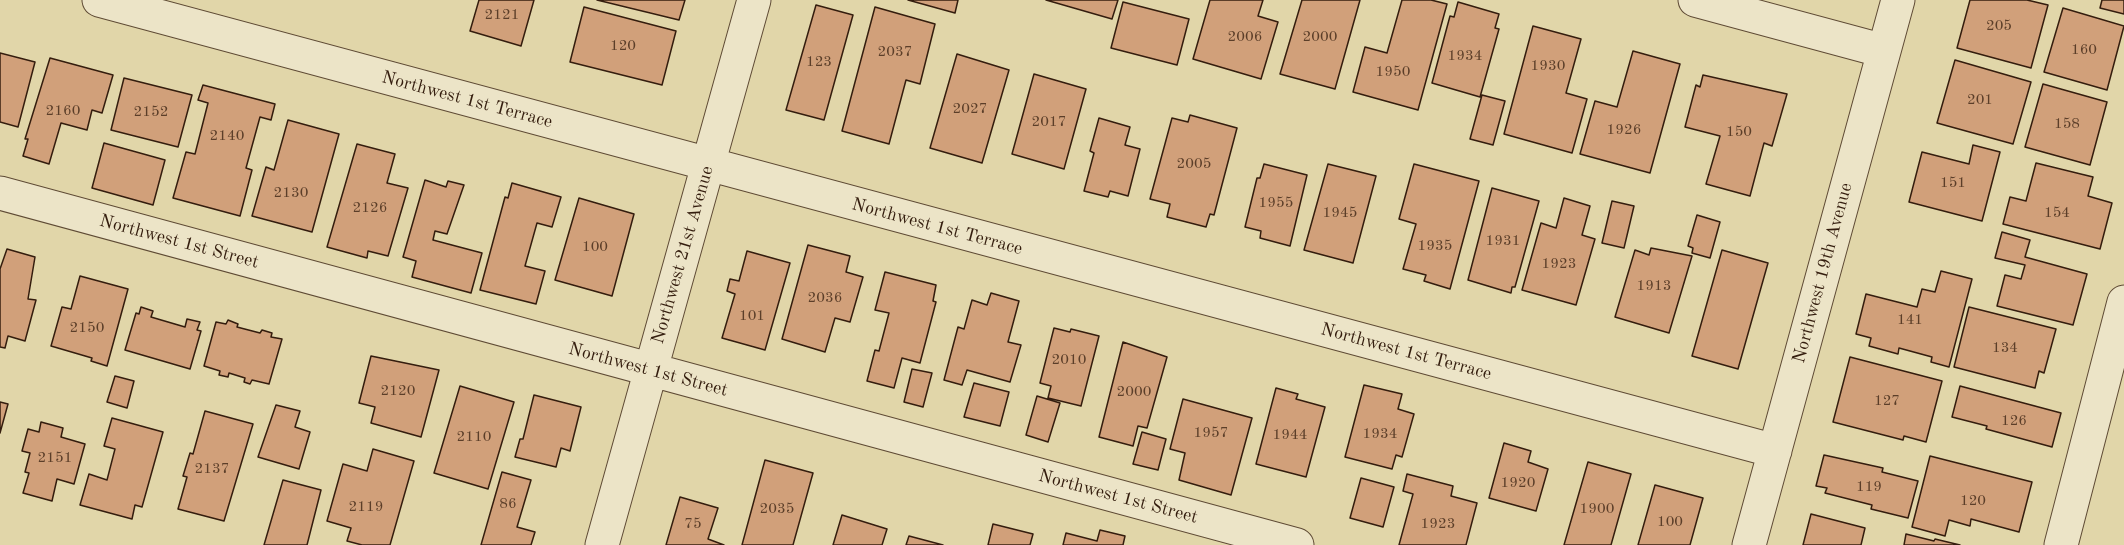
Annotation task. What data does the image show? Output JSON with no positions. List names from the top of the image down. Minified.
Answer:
{"streets":{"street":["Northwest 1st Terrace","Northwest 1st Street","Northwest 21st Avenue","Northwest 19th Avenue"]},"crossings":[["Northwest 1st Terrace","Northwest 21st Avenue"],["Northwest 1st Terrace","Northwest 19th Avenue"],["Northwest 1st Street","Northwest 21st Avenue"]],"house_numbers":["2121","205","2006","2000","120","160","2037","1934","123","1930","1950","201","2027","2160","2152","2017","158","1926","150","2140","2005","151","2130","1955","2126","1945","154","1931","1935","100","1923","1913","2036","101","141","2150","134","2010","2120","2000","127","126","1957","1934","1944","2110","2151","2137","1920","119","120","86","2119","2035","1900","100","75","1923"]}
